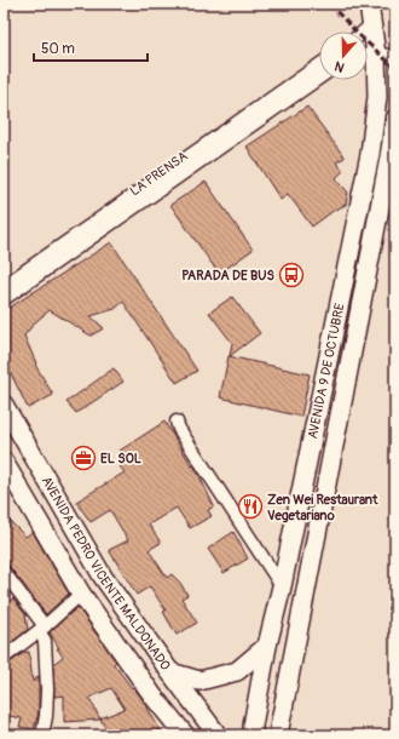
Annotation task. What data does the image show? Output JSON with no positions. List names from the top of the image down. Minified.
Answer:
{"streets":{"main road":["AVENIDA 9 DE OCTUBRE","AVENIDA PEDRO VICENTE MALDONADO"],"street":["LA PRENSA"]},"places":{"bus stop":["PARADA DE BUS"],"office":["EL SOL"],"restaurant":["Zen Wei Restaurant Vegetariano"]},"scale_bar":"50 m","north":"bottom"}
